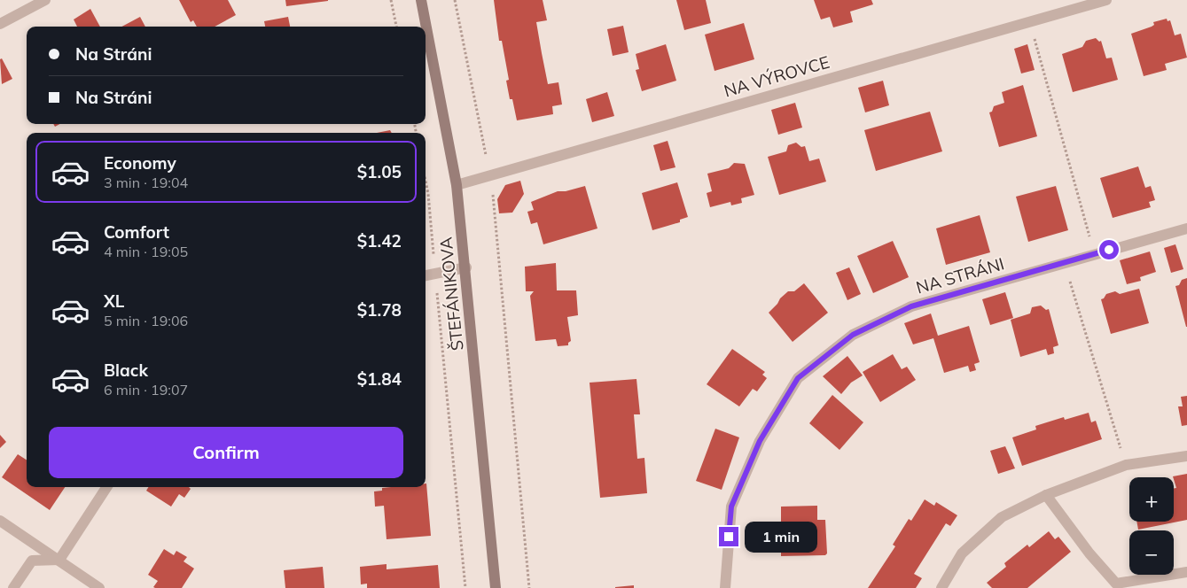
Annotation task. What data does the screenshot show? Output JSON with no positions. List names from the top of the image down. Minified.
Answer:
{"streets":{"street":["NA VÝROVCE","NA STRÁNI","ŠTEFÁNIKOVA"]},"crossings":[["NA VÝROVCE","ŠTEFÁNIKOVA"]],"page":{"banner":["Na Stráni","Na Stráni"],"list":[{"name":"Economy","note":"3 min · 19:04","value":"$1.05"},{"name":"Comfort","note":"4 min · 19:05","value":"$1.42"},{"name":"XL","note":"5 min · 19:06","value":"$1.78"},{"name":"Black","note":"6 min · 19:07","value":"$1.84"}],"buttons":"Confirm","map_buttons":["+","−"],"bubble":"1 min"}}
